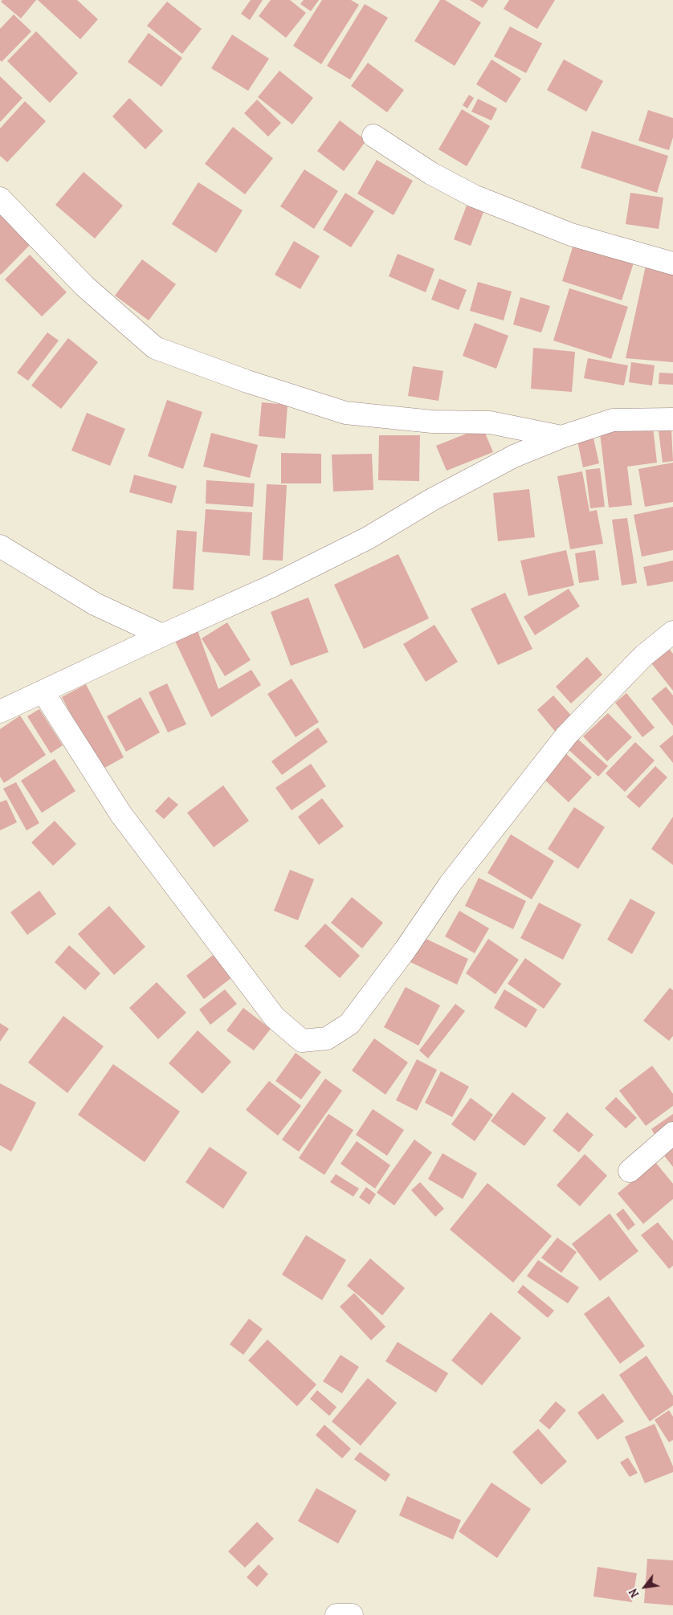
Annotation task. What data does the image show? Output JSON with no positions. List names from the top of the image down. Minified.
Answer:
{"north":"bottom left"}
